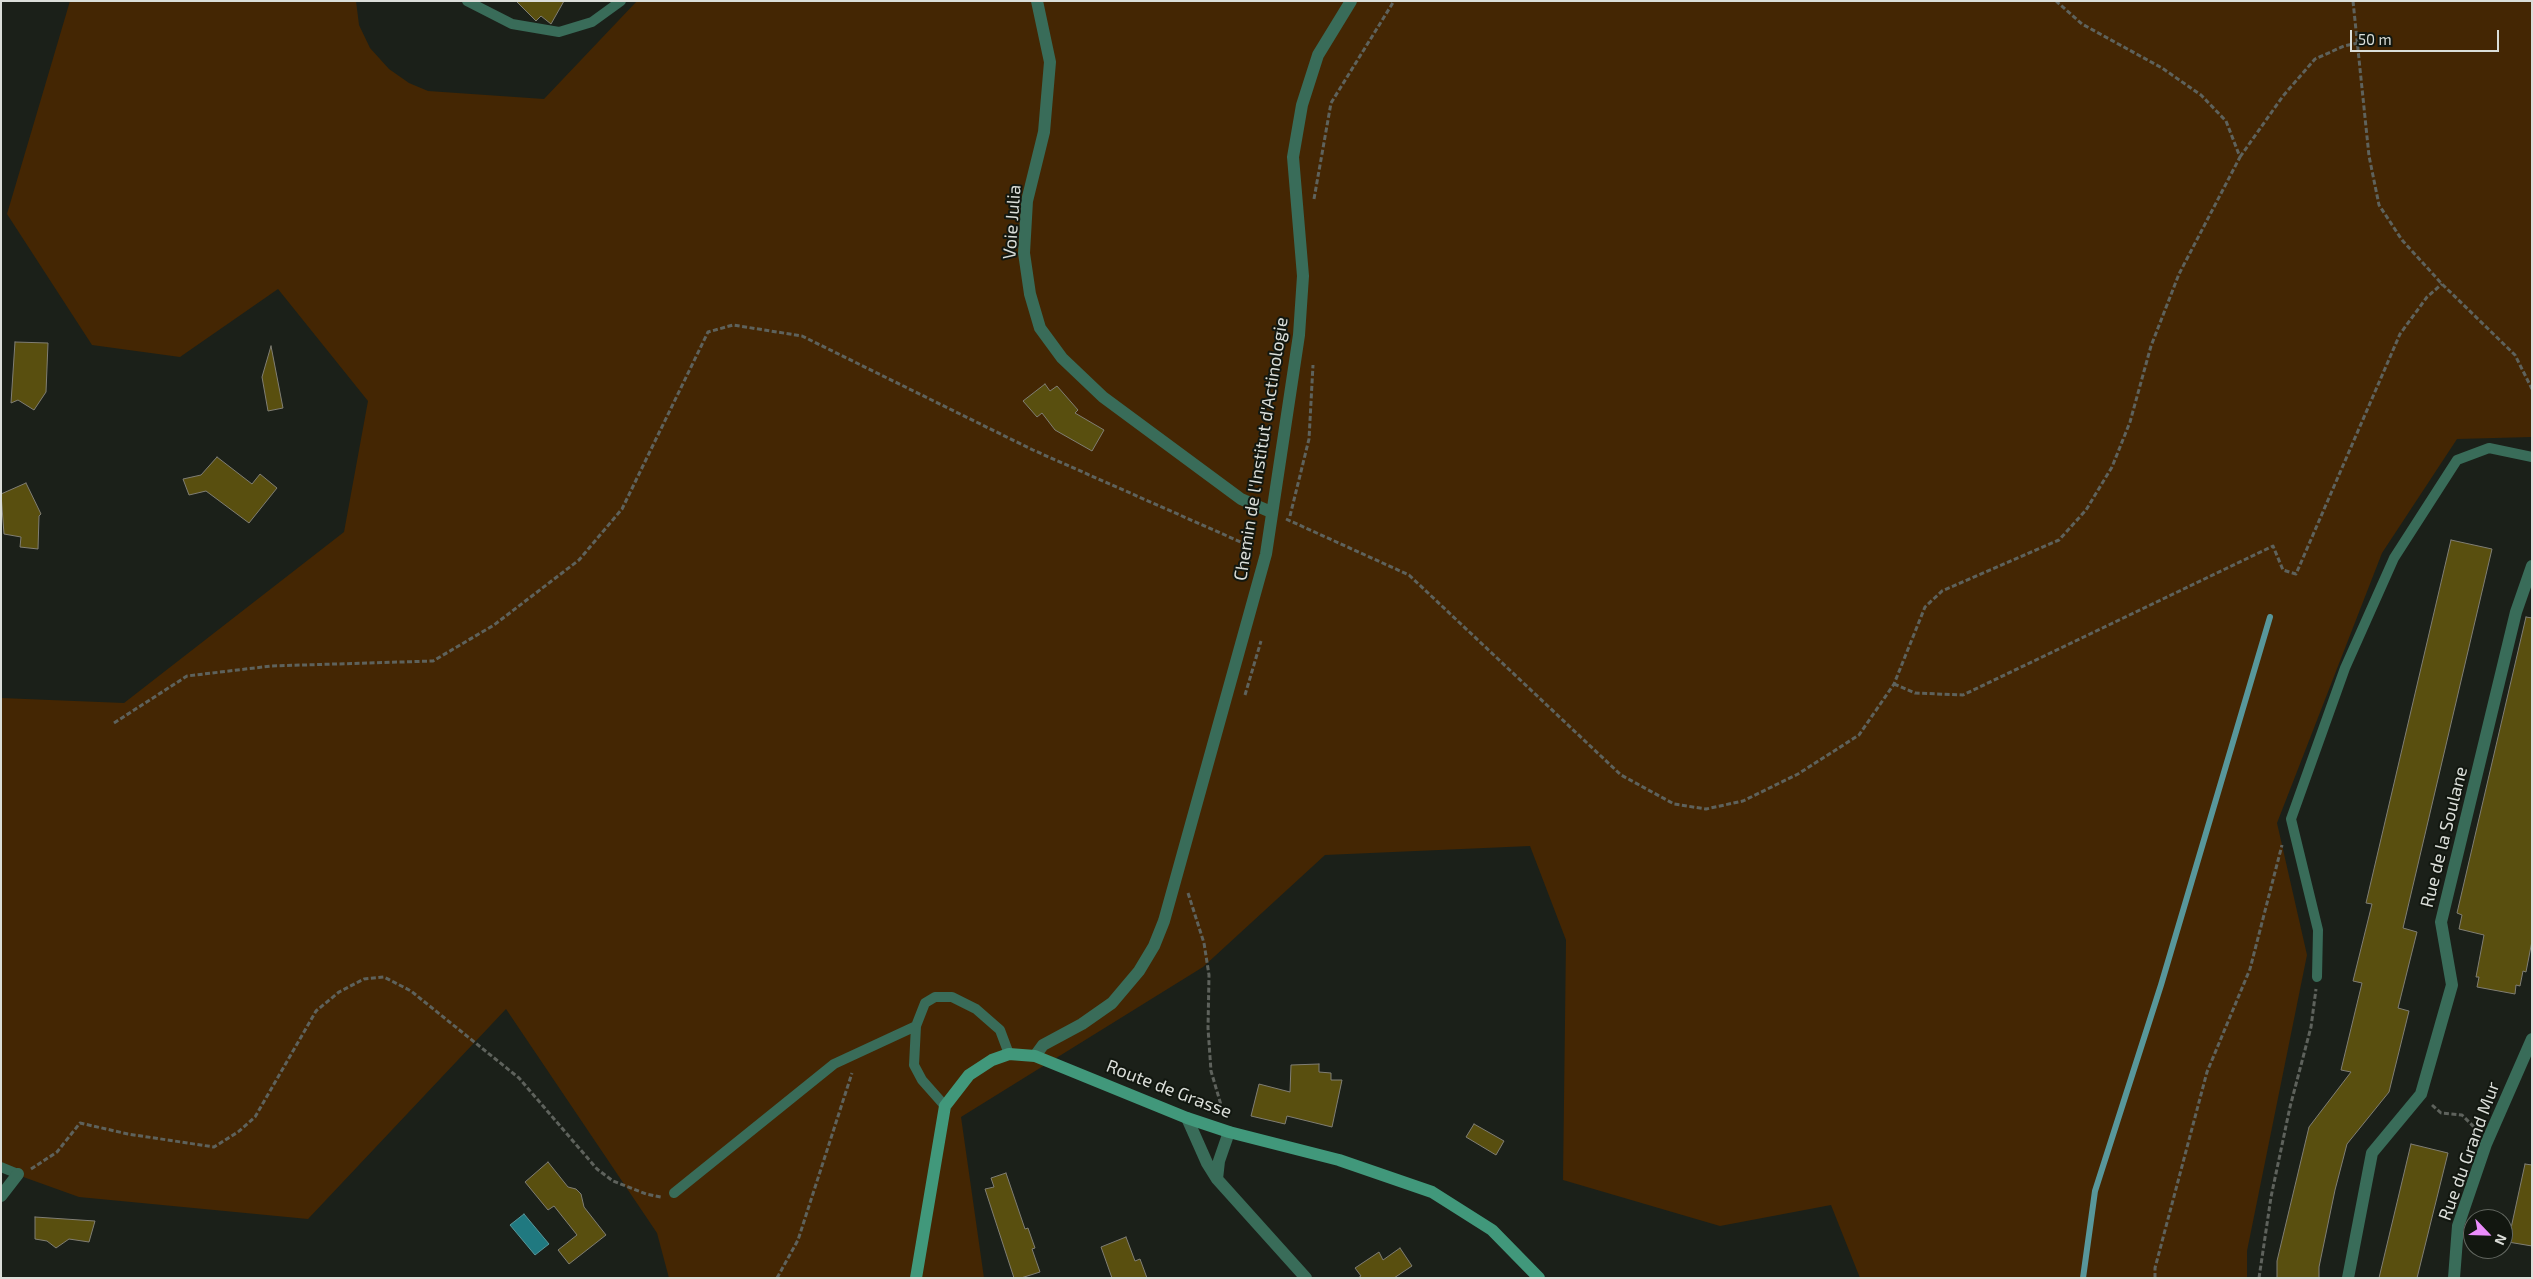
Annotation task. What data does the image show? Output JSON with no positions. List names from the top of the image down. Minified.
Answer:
{"streets":{"main road":["Route de Grasse"],"street":["Voie Julia","Chemin de l'Institut d'Actinologie","Rue de la Soulane","Rue du Grand Mur"]},"crossings":[["Voie Julia","Chemin de l'Institut d'Actinologie"],["Chemin de l'Institut d'Actinologie","Route de Grasse"]],"scale_bar":"50 m","north":"bottom right"}
